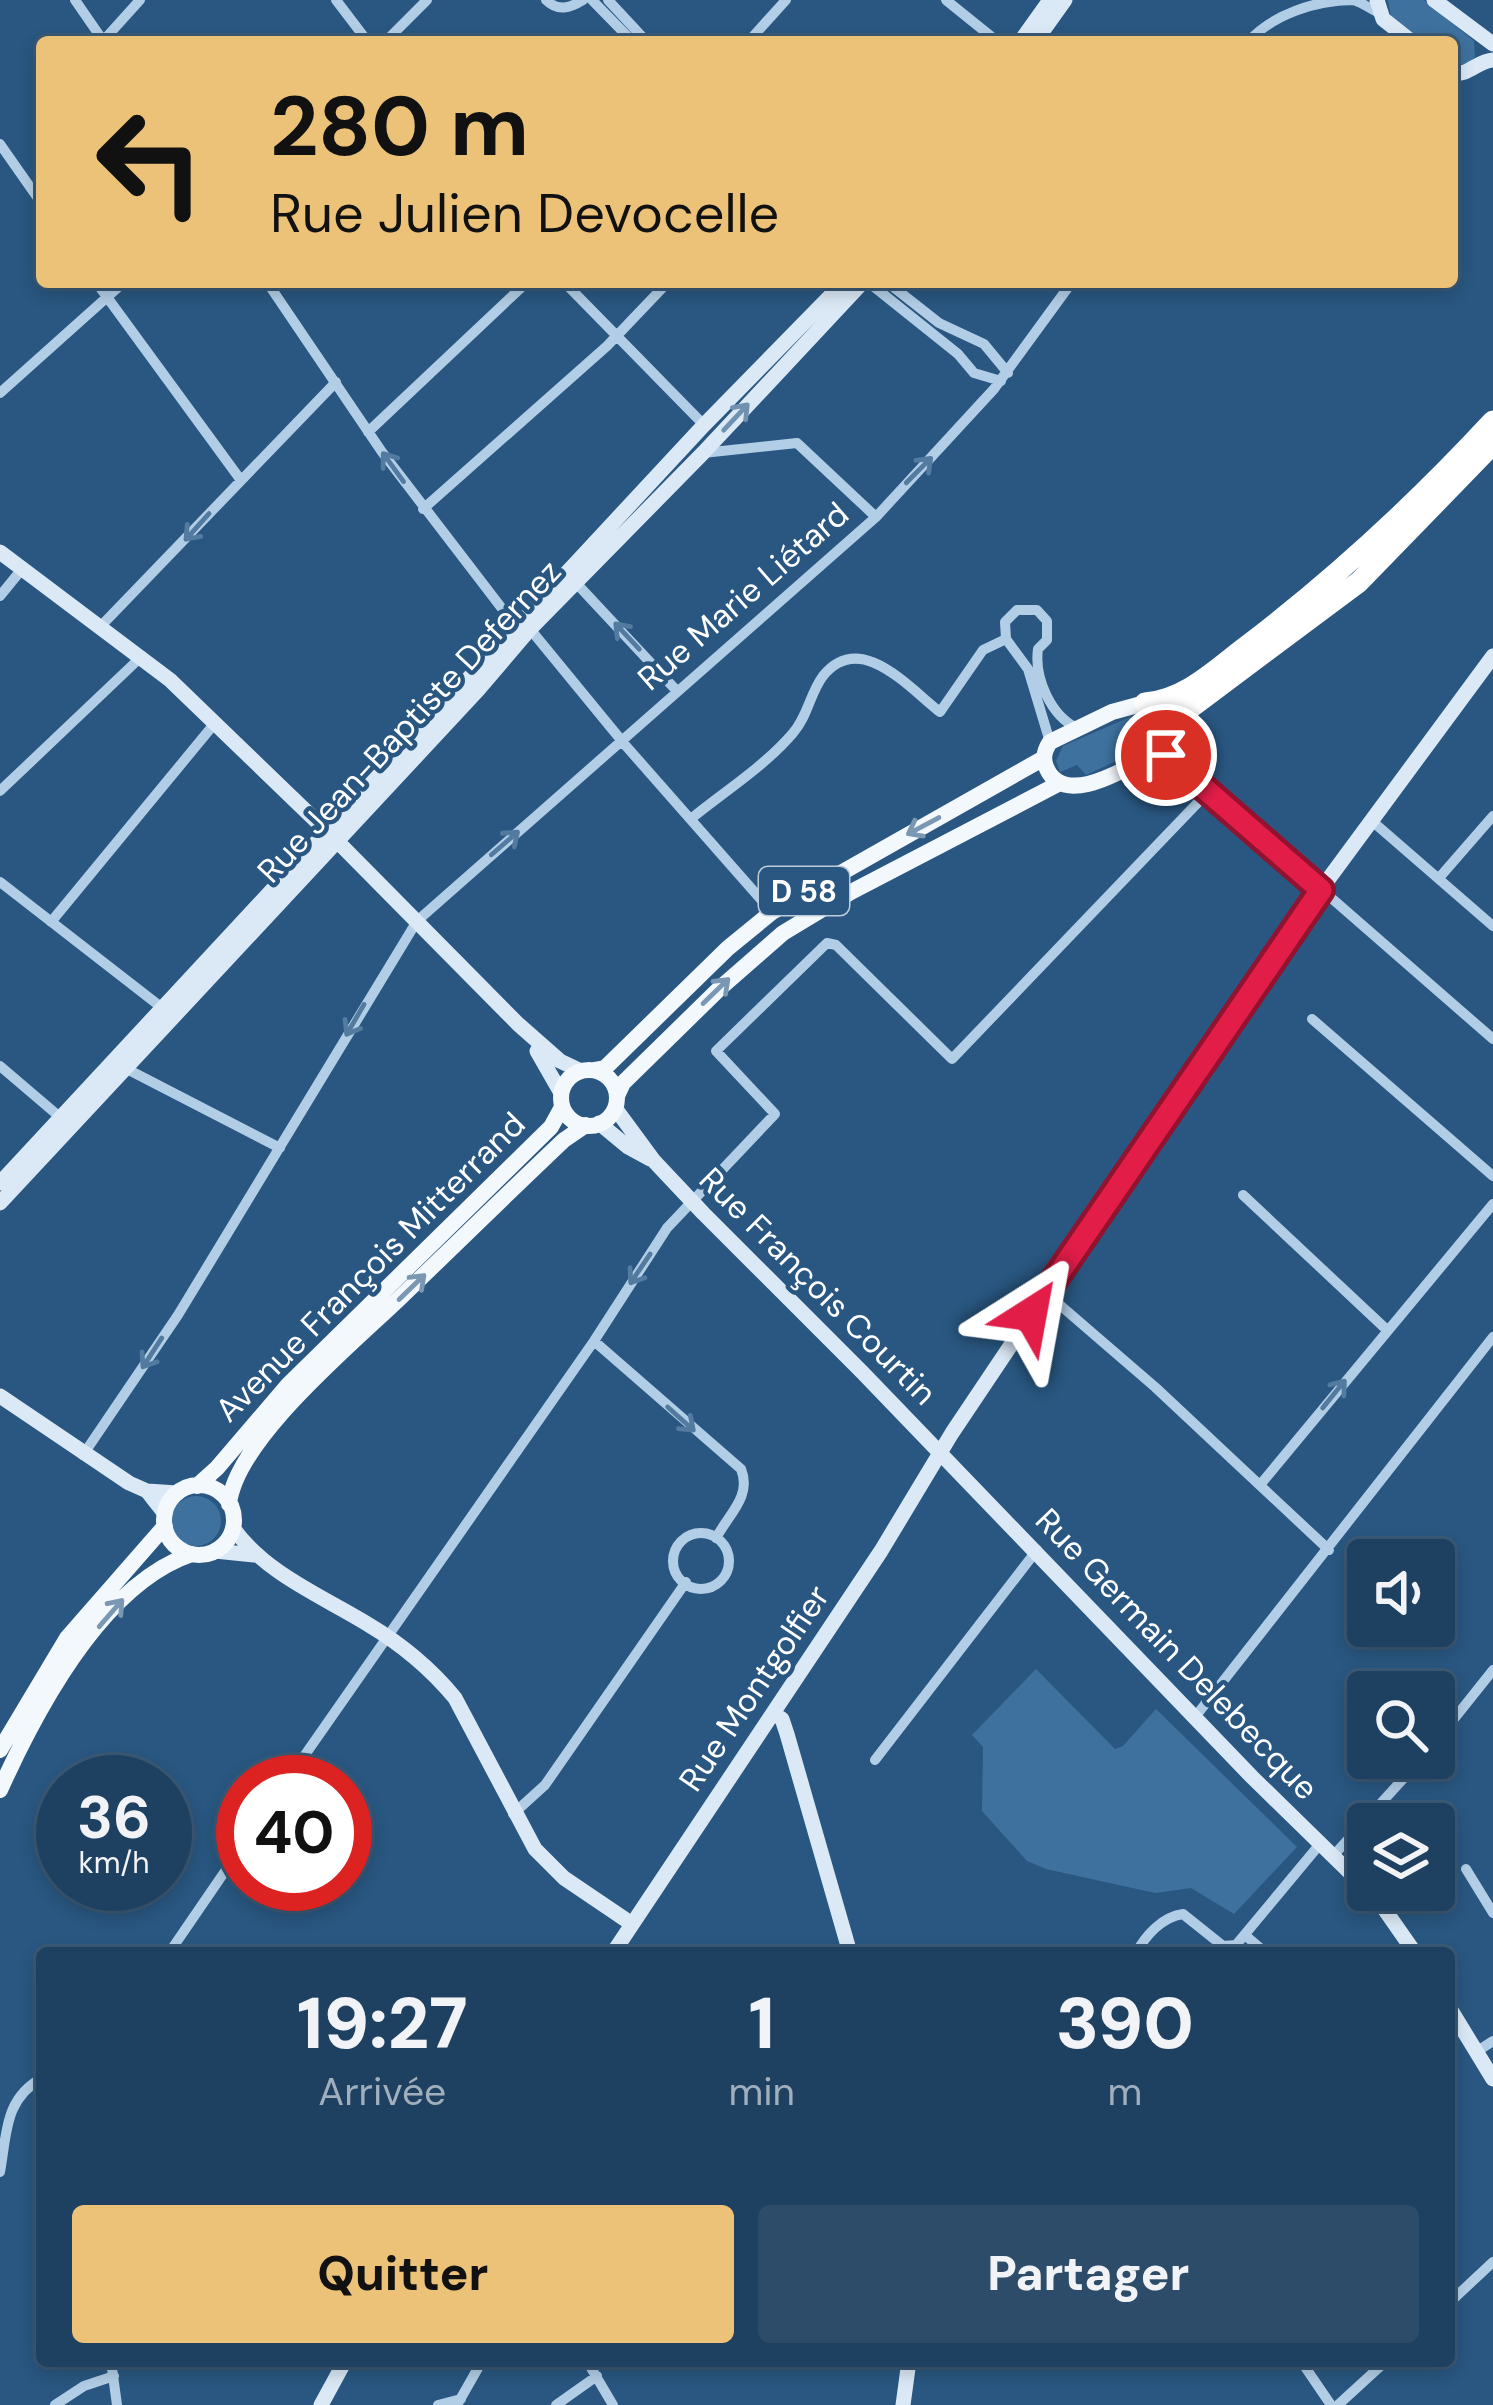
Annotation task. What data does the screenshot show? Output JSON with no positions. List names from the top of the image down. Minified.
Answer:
{"streets":{"main road":["D 58","Avenue François Mitterrand"],"street":["Rue Marie Liétard","Rue Jean-Baptiste Defernez","Rue François Courtin","Rue Germain Delebecque","Rue Montgolfier"]},"crossings":[["Rue François Courtin","Rue Germain Delebecque"],["Rue François Courtin","Rue Montgolfier"],["Rue Germain Delebecque","Rue Montgolfier"]],"page":{"turn":["280 m","Rue Julien Devocelle"],"speed":"36 km/h","limit":"40","eta":["19:27","Arrivée","1","min","390","m"],"buttons":["Quitter","Partager"]}}
